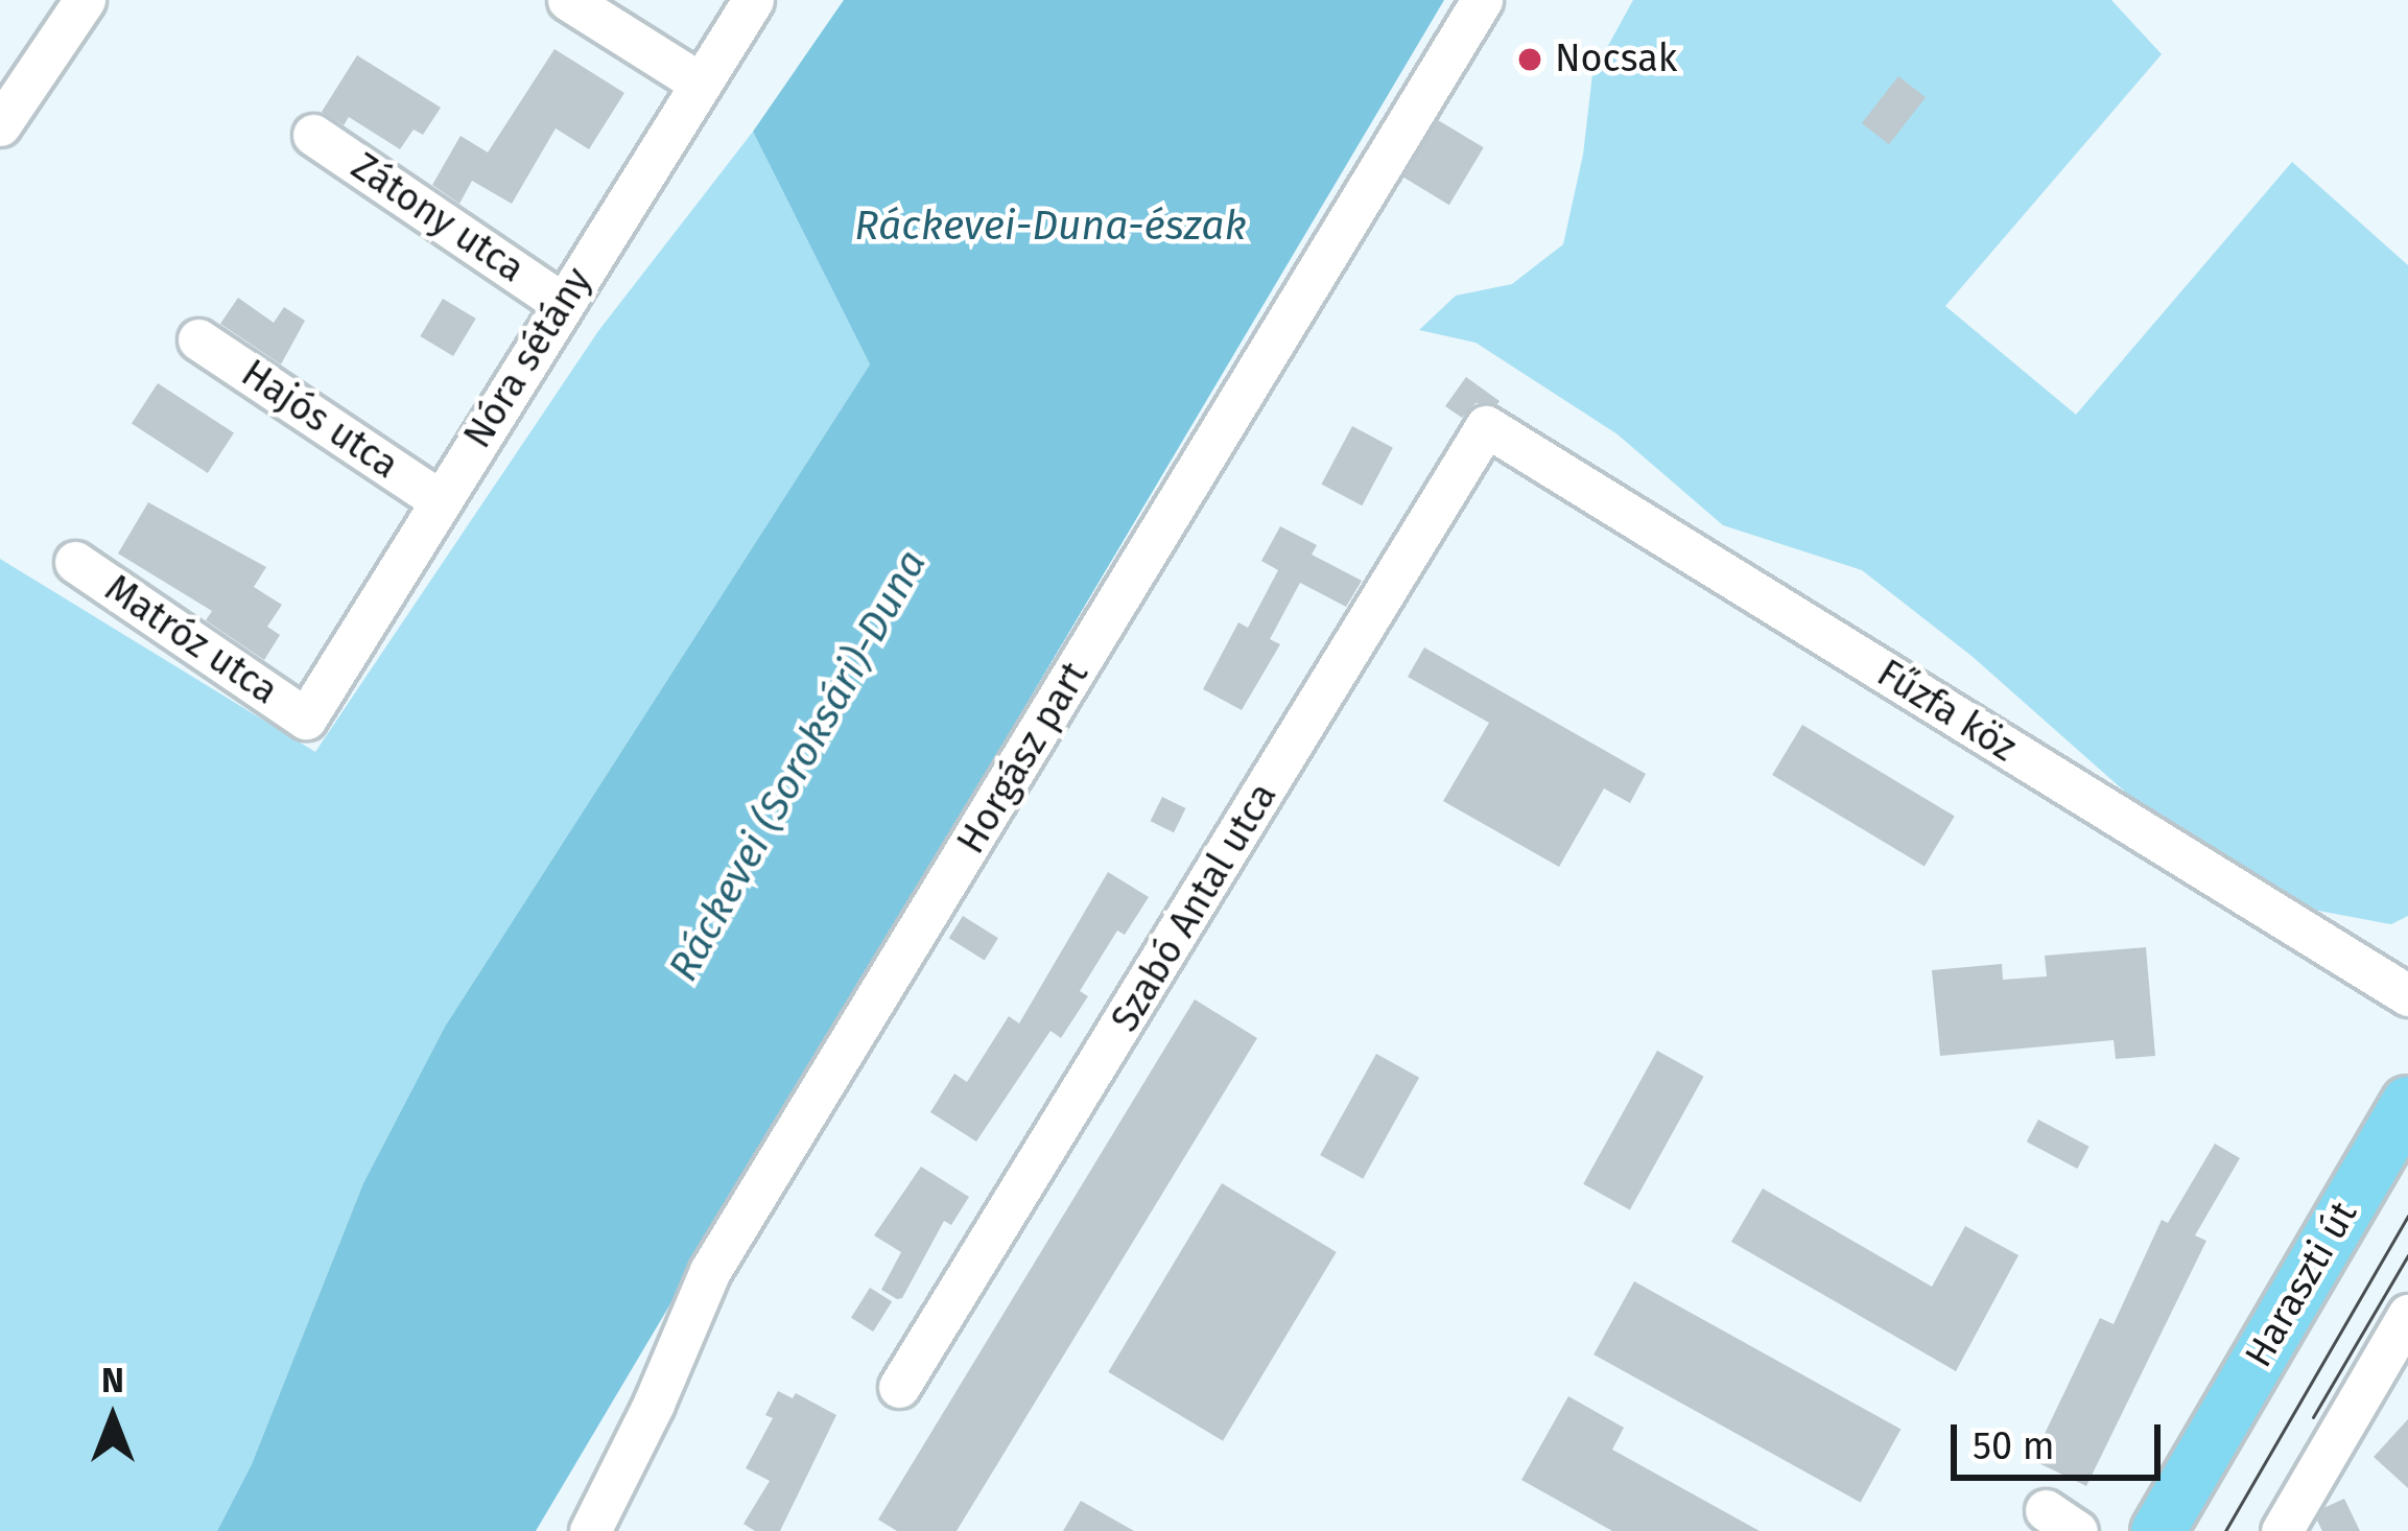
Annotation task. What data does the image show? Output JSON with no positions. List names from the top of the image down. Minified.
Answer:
{"streets":{"main road":["Haraszti út"],"street":["Zátony utca","Nóra sétány","Hajós utca","Matróz utca","Fűzfa köz","Horgász part","Szabó Antal utca"]},"crossings":[["Zátony utca","Nóra sétány"],["Nóra sétány","Hajós utca"],["Nóra sétány","Matróz utca"],["Fűzfa köz","Szabó Antal utca"]],"water":["Ráckevei-Duna-észak","Ráckevei (Soroksári)-Duna"],"places":["Nocsak"],"scale_bar":"50 m","north":"top"}
